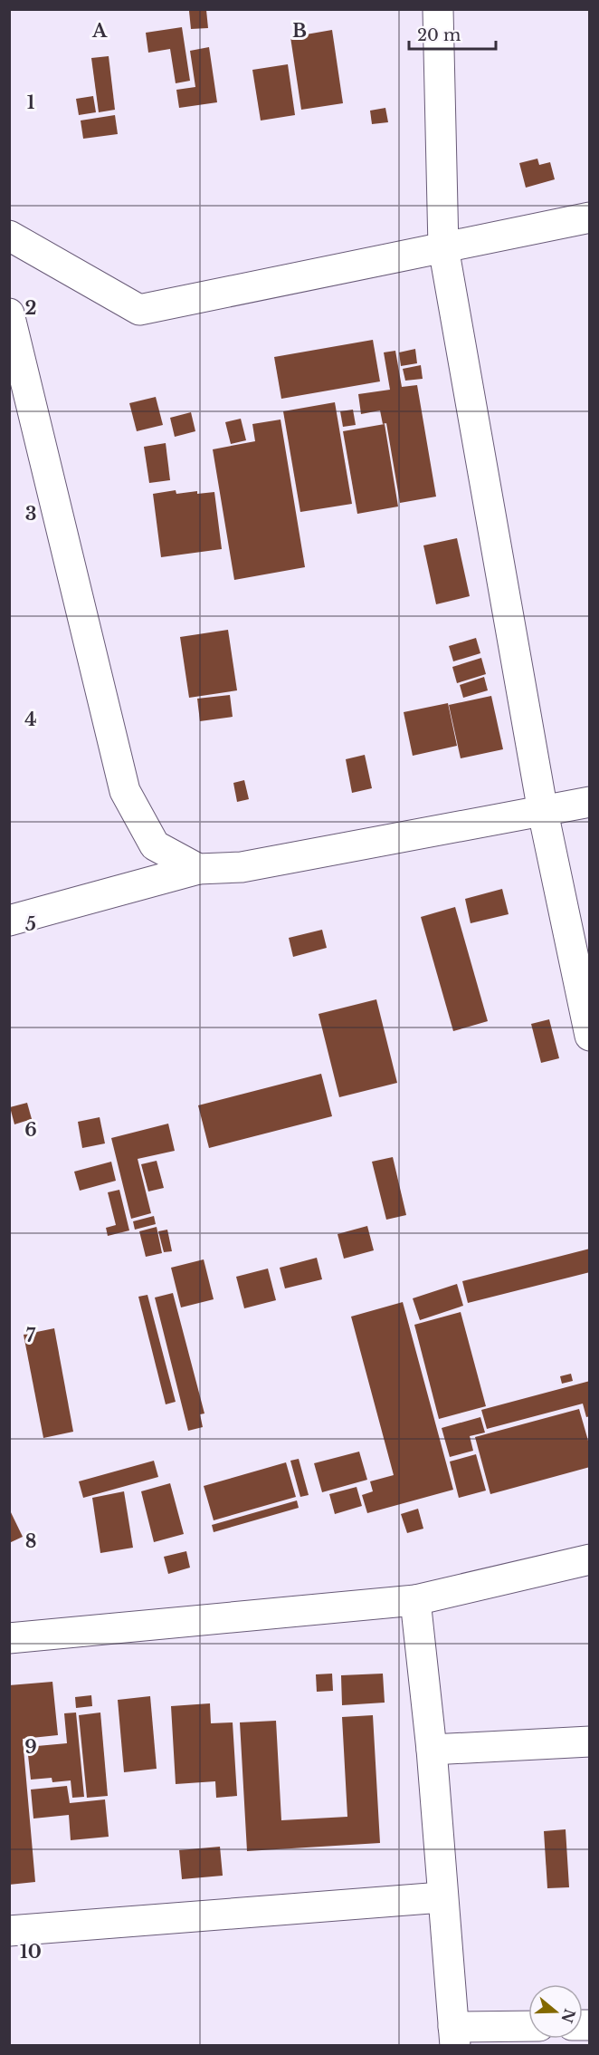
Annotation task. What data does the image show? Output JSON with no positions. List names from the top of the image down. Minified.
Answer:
{"scale_bar":"20 m","north":"right","grid":{"columns":["A","B"],"rows":["1","2","3","4","5","6","7","8","9","10"]}}
